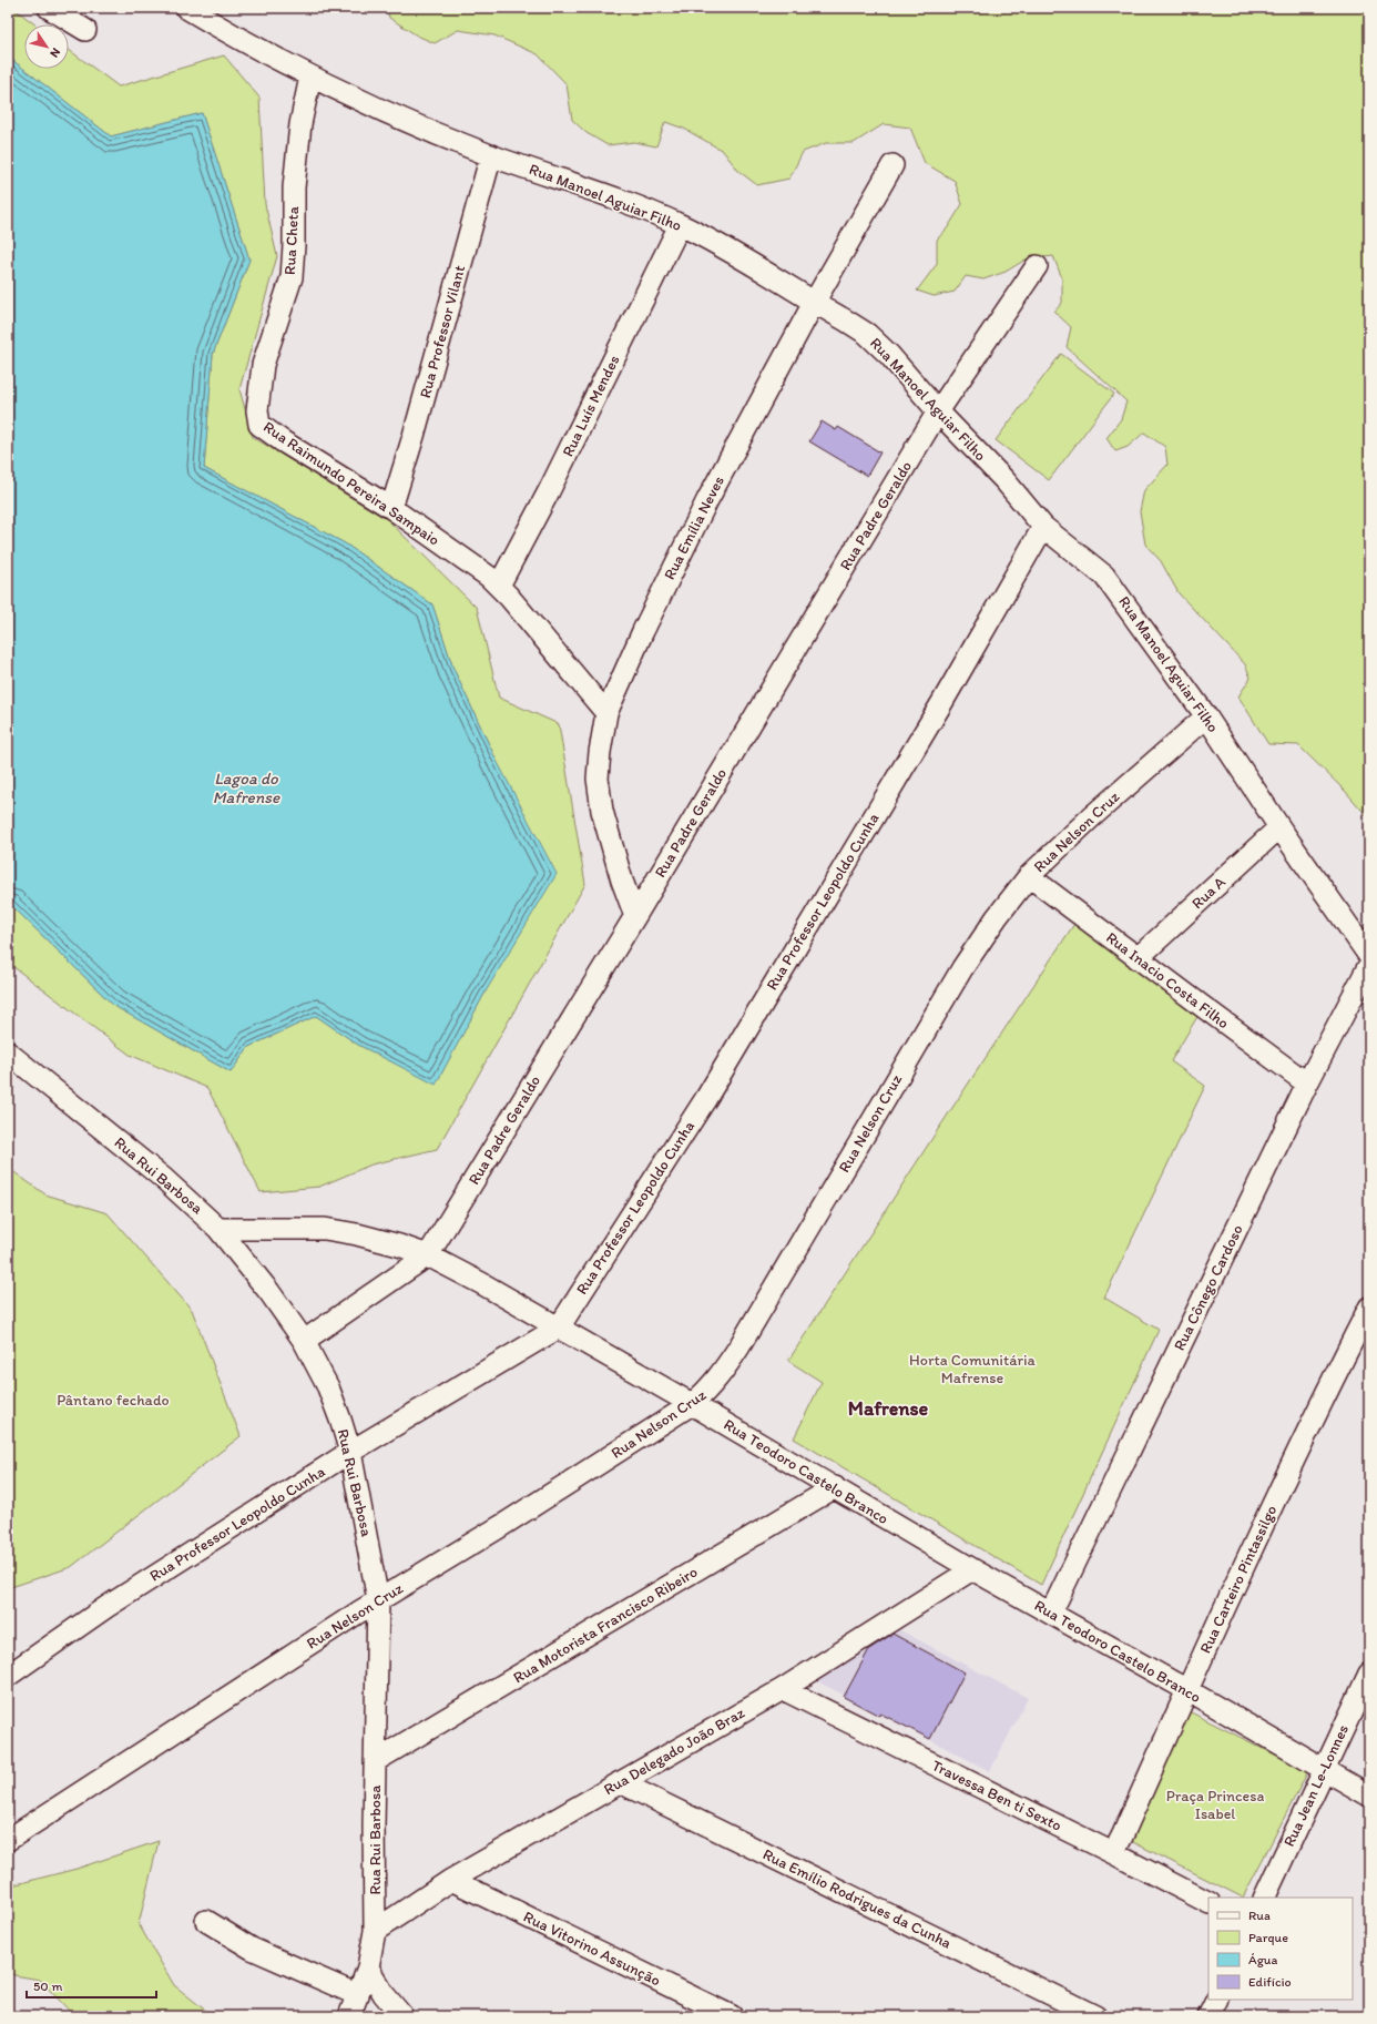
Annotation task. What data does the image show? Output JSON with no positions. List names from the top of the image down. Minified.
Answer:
{"streets":{"street":["Rua Manoel Aguiar Filho","Rua Cheta","Rua Professor Vilant","Rua Luís Mendes","Rua Raimundo Pereira Sampaio","Rua Padre Geraldo","Rua Emília Neves","Rua Nelson Cruz","Rua A","Rua Professor Leopoldo Cunha","Rua Inacio Costa Filho","Rua Rui Barbosa","Rua Cônego Cardoso","Rua Teodoro Castelo Branco","Rua Carteiro Pintassilgo","Rua Motorista Francisco Ribeiro","Rua Delegado João Braz","Rua Jean Le-Lonnes","Travessa Ben ti Sexto","Rua Emílio Rodrigues da Cunha","Rua Vitorino Assunção"]},"crossings":[["Rua Manoel Aguiar Filho","Rua Cheta"],["Rua Manoel Aguiar Filho","Rua Professor Vilant"],["Rua Manoel Aguiar Filho","Rua Luís Mendes"],["Rua Manoel Aguiar Filho","Rua Padre Geraldo"],["Rua Manoel Aguiar Filho","Rua Emília Neves"],["Rua Manoel Aguiar Filho","Rua Nelson Cruz"],["Rua Manoel Aguiar Filho","Rua A"],["Rua Manoel Aguiar Filho","Rua Professor Leopoldo Cunha"],["Rua Cheta","Rua Raimundo Pereira Sampaio"],["Rua Professor Vilant","Rua Raimundo Pereira Sampaio"],["Rua Luís Mendes","Rua Raimundo Pereira Sampaio"],["Rua Raimundo Pereira Sampaio","Rua Emília Neves"],["Rua Padre Geraldo","Rua Emília Neves"],["Rua Padre Geraldo","Rua Rui Barbosa"],["Rua Padre Geraldo","Rua Teodoro Castelo Branco"],["Rua Nelson Cruz","Rua Inacio Costa Filho"],["Rua Nelson Cruz","Rua Rui Barbosa"],["Rua Nelson Cruz","Rua Teodoro Castelo Branco"],["Rua A","Rua Inacio Costa Filho"],["Rua Professor Leopoldo Cunha","Rua Rui Barbosa"],["Rua Professor Leopoldo Cunha","Rua Teodoro Castelo Branco"],["Rua Inacio Costa Filho","Rua Cônego Cardoso"],["Rua Rui Barbosa","Rua Teodoro Castelo Branco"],["Rua Rui Barbosa","Rua Motorista Francisco Ribeiro"],["Rua Rui Barbosa","Rua Delegado João Braz"],["Rua Cônego Cardoso","Rua Teodoro Castelo Branco"],["Rua Teodoro Castelo Branco","Rua Carteiro Pintassilgo"],["Rua Teodoro Castelo Branco","Rua Motorista Francisco Ribeiro"],["Rua Teodoro Castelo Branco","Rua Delegado João Braz"],["Rua Teodoro Castelo Branco","Rua Jean Le-Lonnes"],["Rua Carteiro Pintassilgo","Travessa Ben ti Sexto"],["Rua Delegado João Braz","Travessa Ben ti Sexto"],["Rua Delegado João Braz","Rua Emílio Rodrigues da Cunha"],["Rua Delegado João Braz","Rua Vitorino Assunção"]],"districts":["Mafrense"],"water":["Lagoa do Mafrense"],"parks":["Horta Comunitária Mafrense","Pântano fechado","Praça Princesa Isabel"],"legend":["Rua","Parque","Água","Edifício"],"scale_bar":"50 m","north":"bottom right"}
